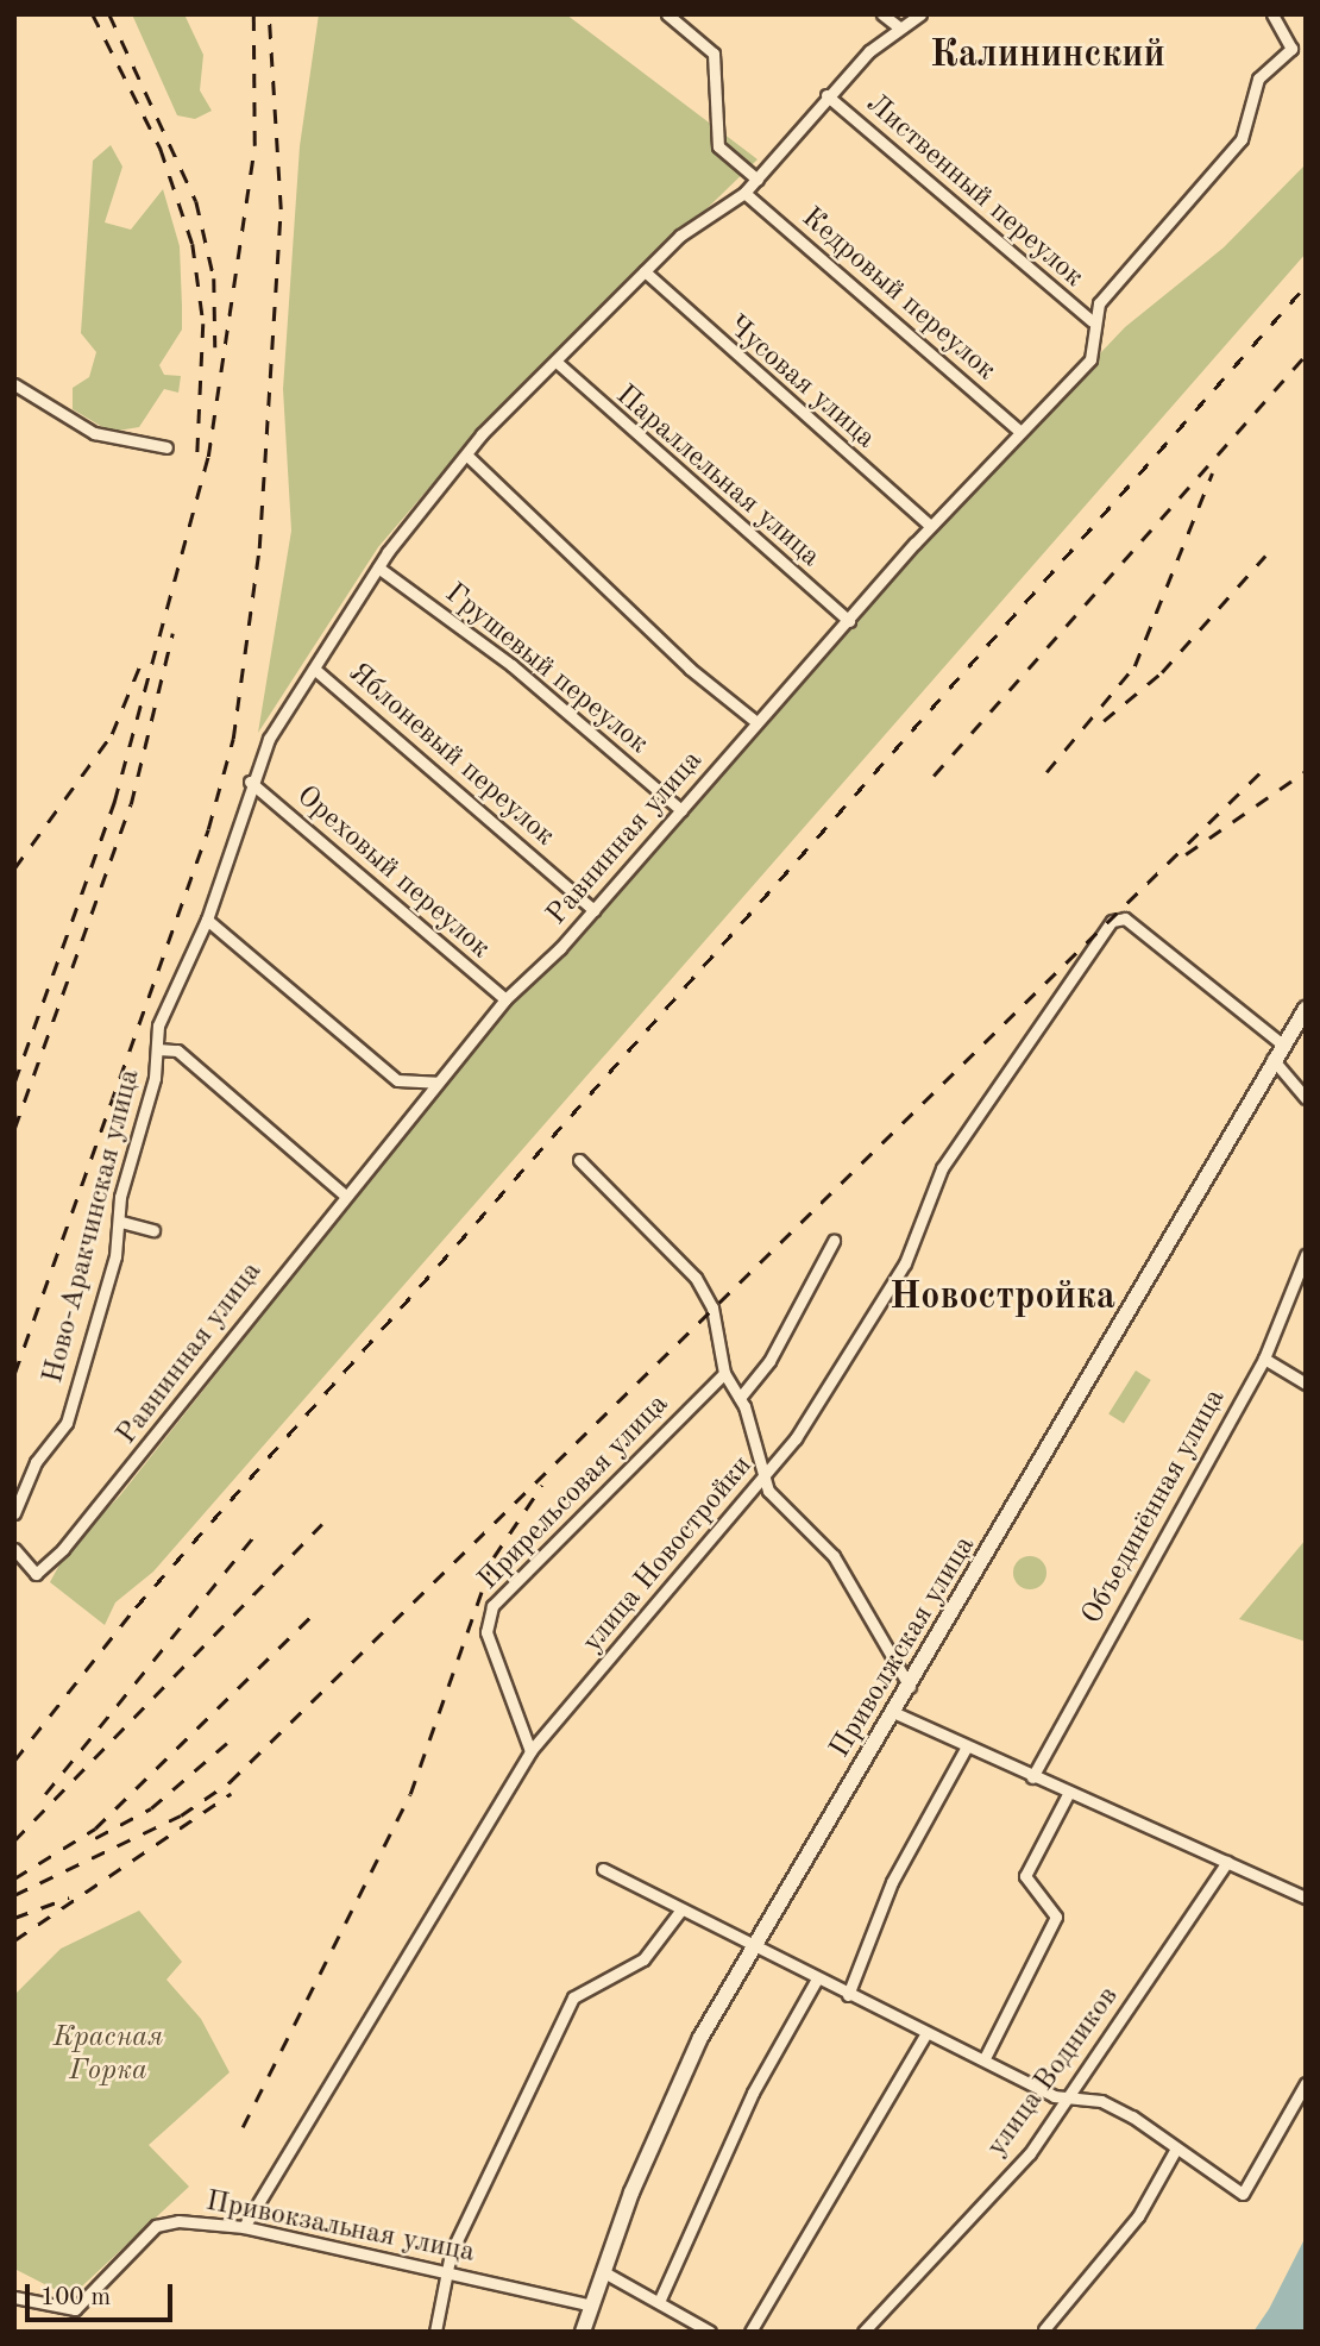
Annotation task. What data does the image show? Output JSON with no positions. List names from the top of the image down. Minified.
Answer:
{"streets":{"main road":["Приволжская улица"],"street":["Лиственный переулок","Кедровый переулок","Чусовая улица","Параллельная улица","Грушевый переулок","Яблоневый переулок","Равнинная улица","Ореховый переулок","Ново-Аракчинская улица","Прирельсовая улица","Объединённая улица","улица Новостройки","улица Водников","Привокзальная улица"]},"crossings":[["Лиственный переулок","Равнинная улица"],["Лиственный переулок","Ново-Аракчинская улица"],["Кедровый переулок","Равнинная улица"],["Кедровый переулок","Ново-Аракчинская улица"],["Чусовая улица","Равнинная улица"],["Чусовая улица","Ново-Аракчинская улица"],["Параллельная улица","Равнинная улица"],["Параллельная улица","Ново-Аракчинская улица"],["Грушевый переулок","Равнинная улица"],["Грушевый переулок","Ново-Аракчинская улица"],["Яблоневый переулок","Равнинная улица"],["Яблоневый переулок","Ново-Аракчинская улица"],["Равнинная улица","Ореховый переулок"],["Ореховый переулок","Ново-Аракчинская улица"],["Прирельсовая улица","улица Новостройки"],["улица Новостройки","Приволжская улица"],["улица Новостройки","Привокзальная улица"],["Приволжская улица","Привокзальная улица"]],"districts":["Калининский","Новостройка"],"parks":["Красная Горка"],"scale_bar":"100 m"}
